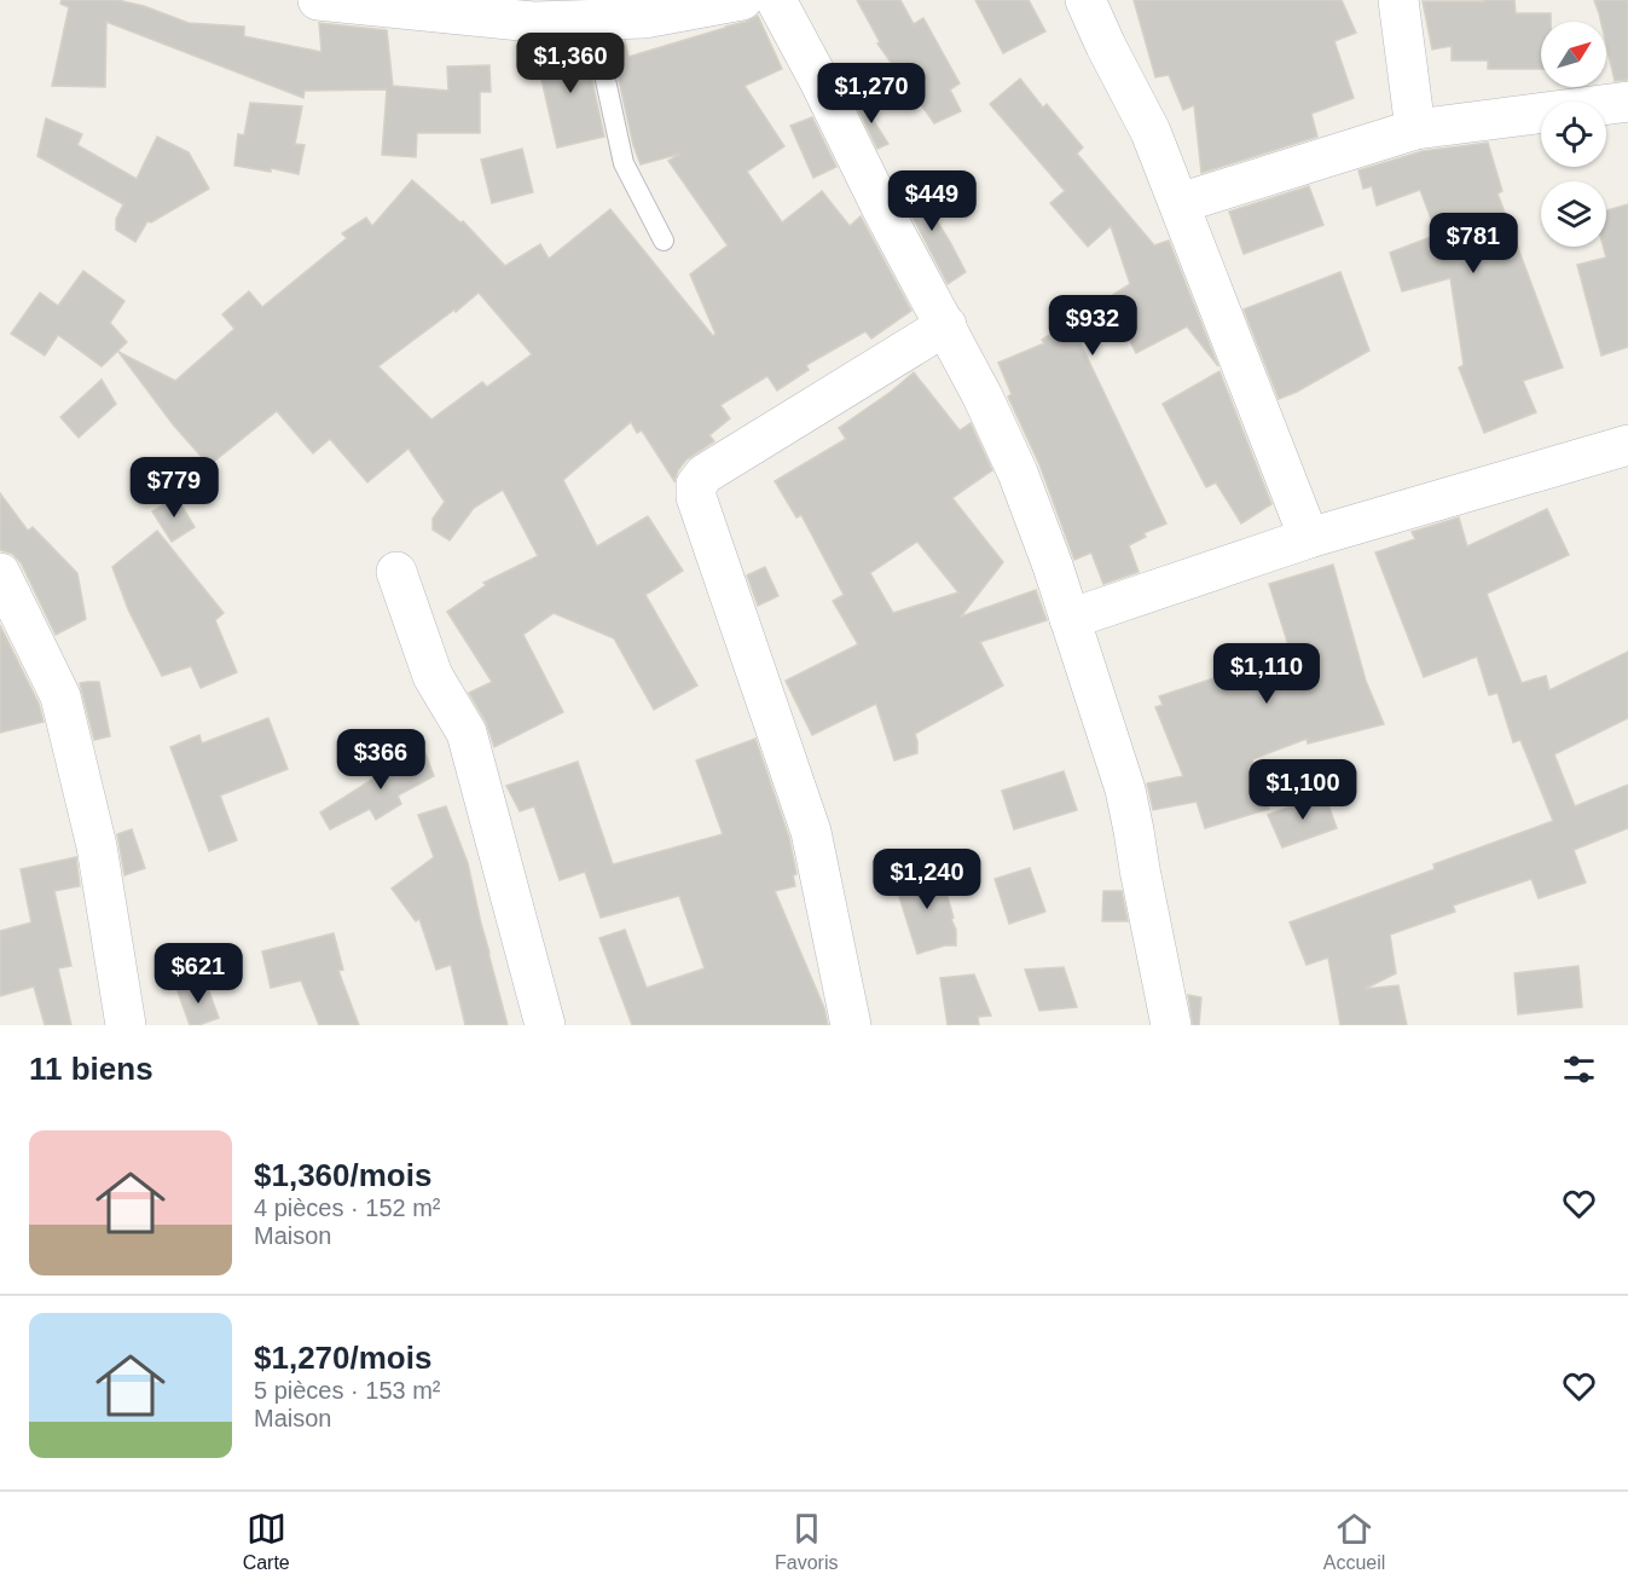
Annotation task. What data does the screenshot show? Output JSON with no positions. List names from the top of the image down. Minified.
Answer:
{"north":"top right","page":{"price":["$1,360","$1,270","$449","$781","$932","$779","$1,110","$366","$1,100","$1,240","$621"],"heading":"11 biens","list":[{"name":"$1,360/mois","note":"4 pièces · 152 m² · Maison"},{"name":"$1,270/mois","note":"5 pièces · 153 m² · Maison"}],"tabs":["Carte","Favoris","Accueil"]}}
